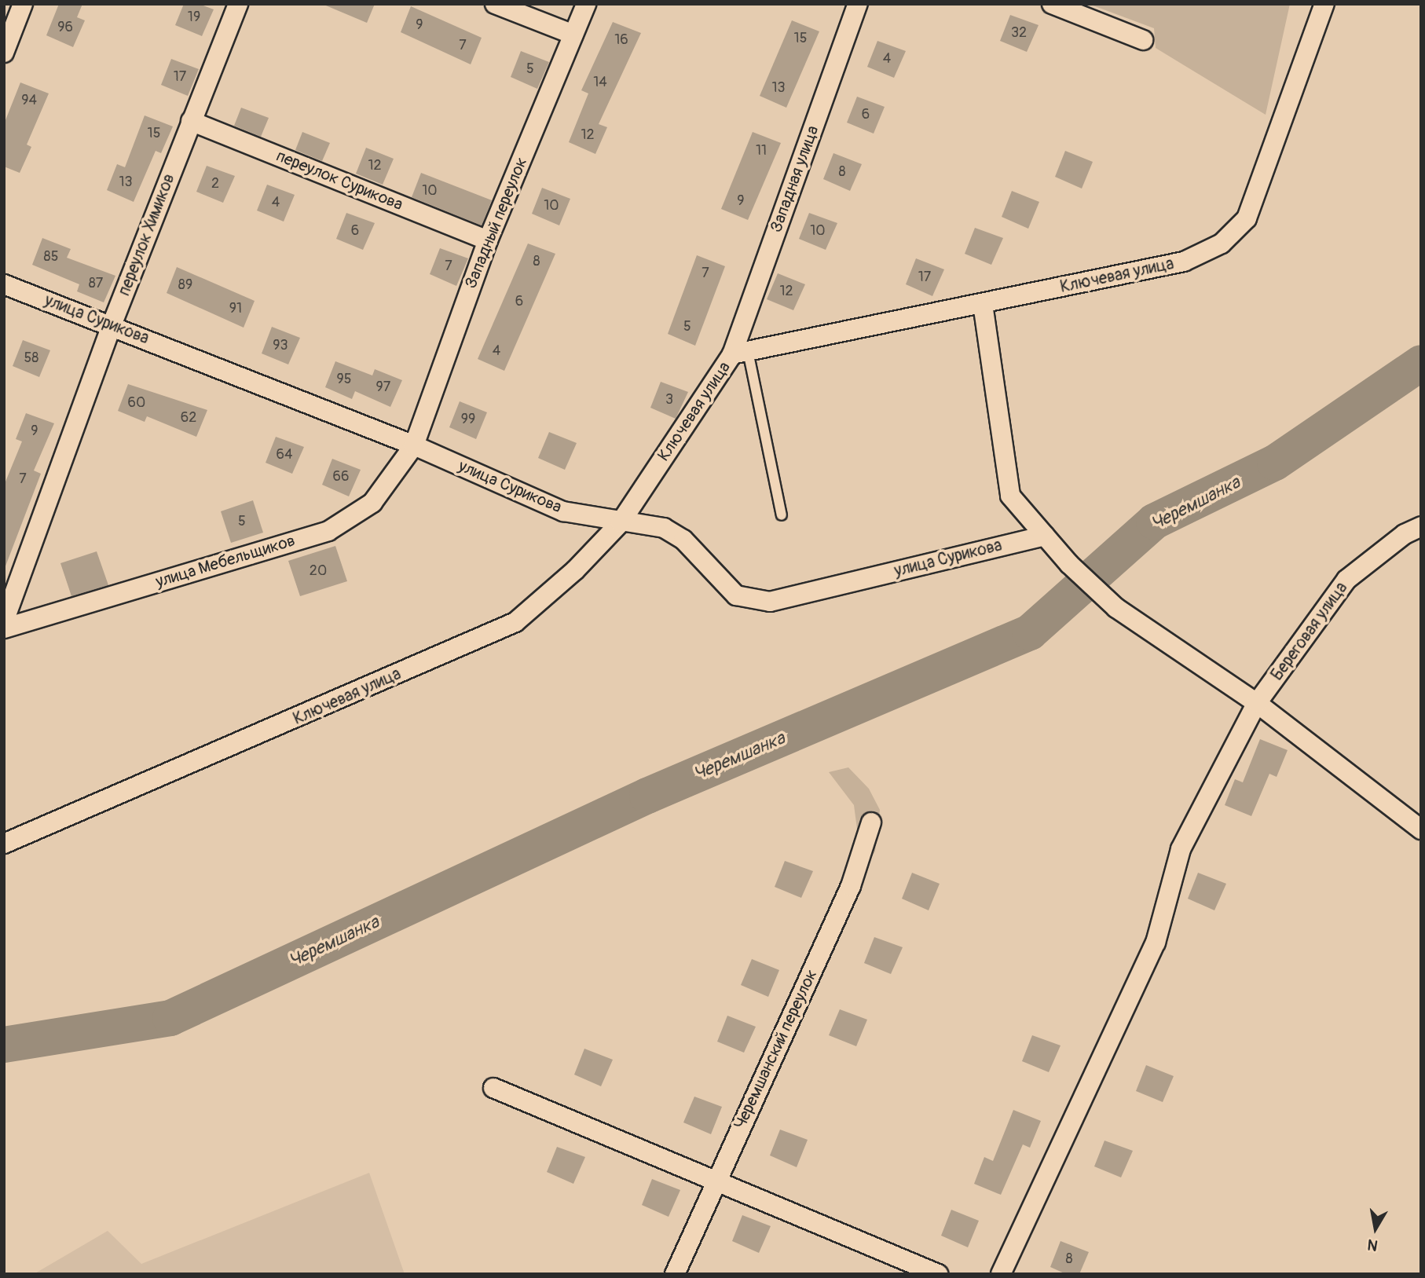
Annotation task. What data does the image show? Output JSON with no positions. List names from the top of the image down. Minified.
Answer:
{"streets":{"street":["Западная улица","переулок Сурикова","Западный переулок","переулок Химиков","Ключевая улица","улица Сурикова","улица Мебельщиков","Береговая улица","Черемшанский переулок"]},"crossings":[["Западная улица","Ключевая улица"],["переулок Сурикова","Западный переулок"],["переулок Сурикова","переулок Химиков"],["Западный переулок","улица Сурикова"],["Западный переулок","улица Мебельщиков"],["переулок Химиков","улица Сурикова"],["Ключевая улица","улица Сурикова"],["улица Сурикова","улица Мебельщиков"]],"water":["Черемшанка"],"house_numbers":["19","9","96","32","15","16","7","4","5","17","14","13","94","6","15","12","11","12","8","13","2","10","9","4","10","6","10","85","8","7","7","17","87","89","12","6","91","5","93","4","58","95","97","3","60","62","99","9","64","66","7","5","20","8"],"north":"bottom"}
